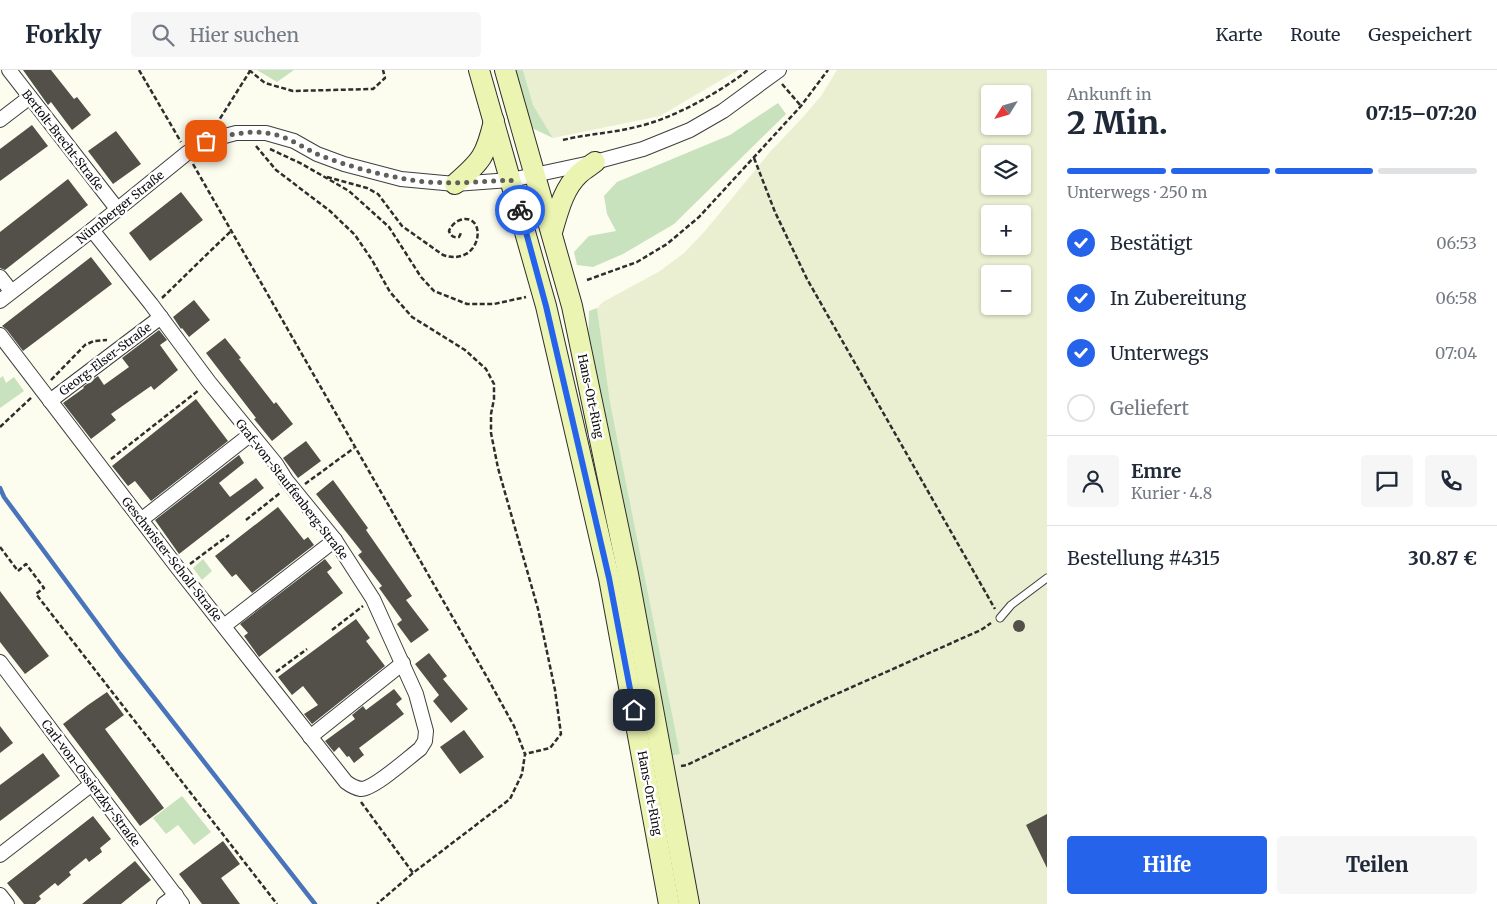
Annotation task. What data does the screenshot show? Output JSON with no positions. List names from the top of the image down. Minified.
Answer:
{"streets":{"main road":["Hans-Ort-Ring"],"street":["Bertolt-Brecht-Straße","Nürnberger Straße","Georg-Elser-Straße","Graf-von-Stauffenberg-Straße","Geschwister-Scholl-Straße","Carl-von-Ossietzky-Straße"]},"crossings":[["Bertolt-Brecht-Straße","Nürnberger Straße"],["Nürnberger Straße","Hans-Ort-Ring"],["Nürnberger Straße","Graf-von-Stauffenberg-Straße"],["Georg-Elser-Straße","Graf-von-Stauffenberg-Straße"],["Georg-Elser-Straße","Geschwister-Scholl-Straße"],["Graf-von-Stauffenberg-Straße","Geschwister-Scholl-Straße"]],"north":"bottom left","page":{"header":"Forkly","search":"Hier suchen","nav":["Karte","Route","Gespeichert"],"heading":["2 Min.","Ankunft in","07:15–07:20"],"panel":["Emre","Kurier · 4.8","Bestellung #4315","30.87 €"],"map_buttons":["+","−"],"bar":"Unterwegs · 250 m","list":[["Bestätigt","06:53"],["In Zubereitung","06:58"],["Unterwegs","07:04"],"Geliefert"],"buttons":["Hilfe","Teilen"]}}
